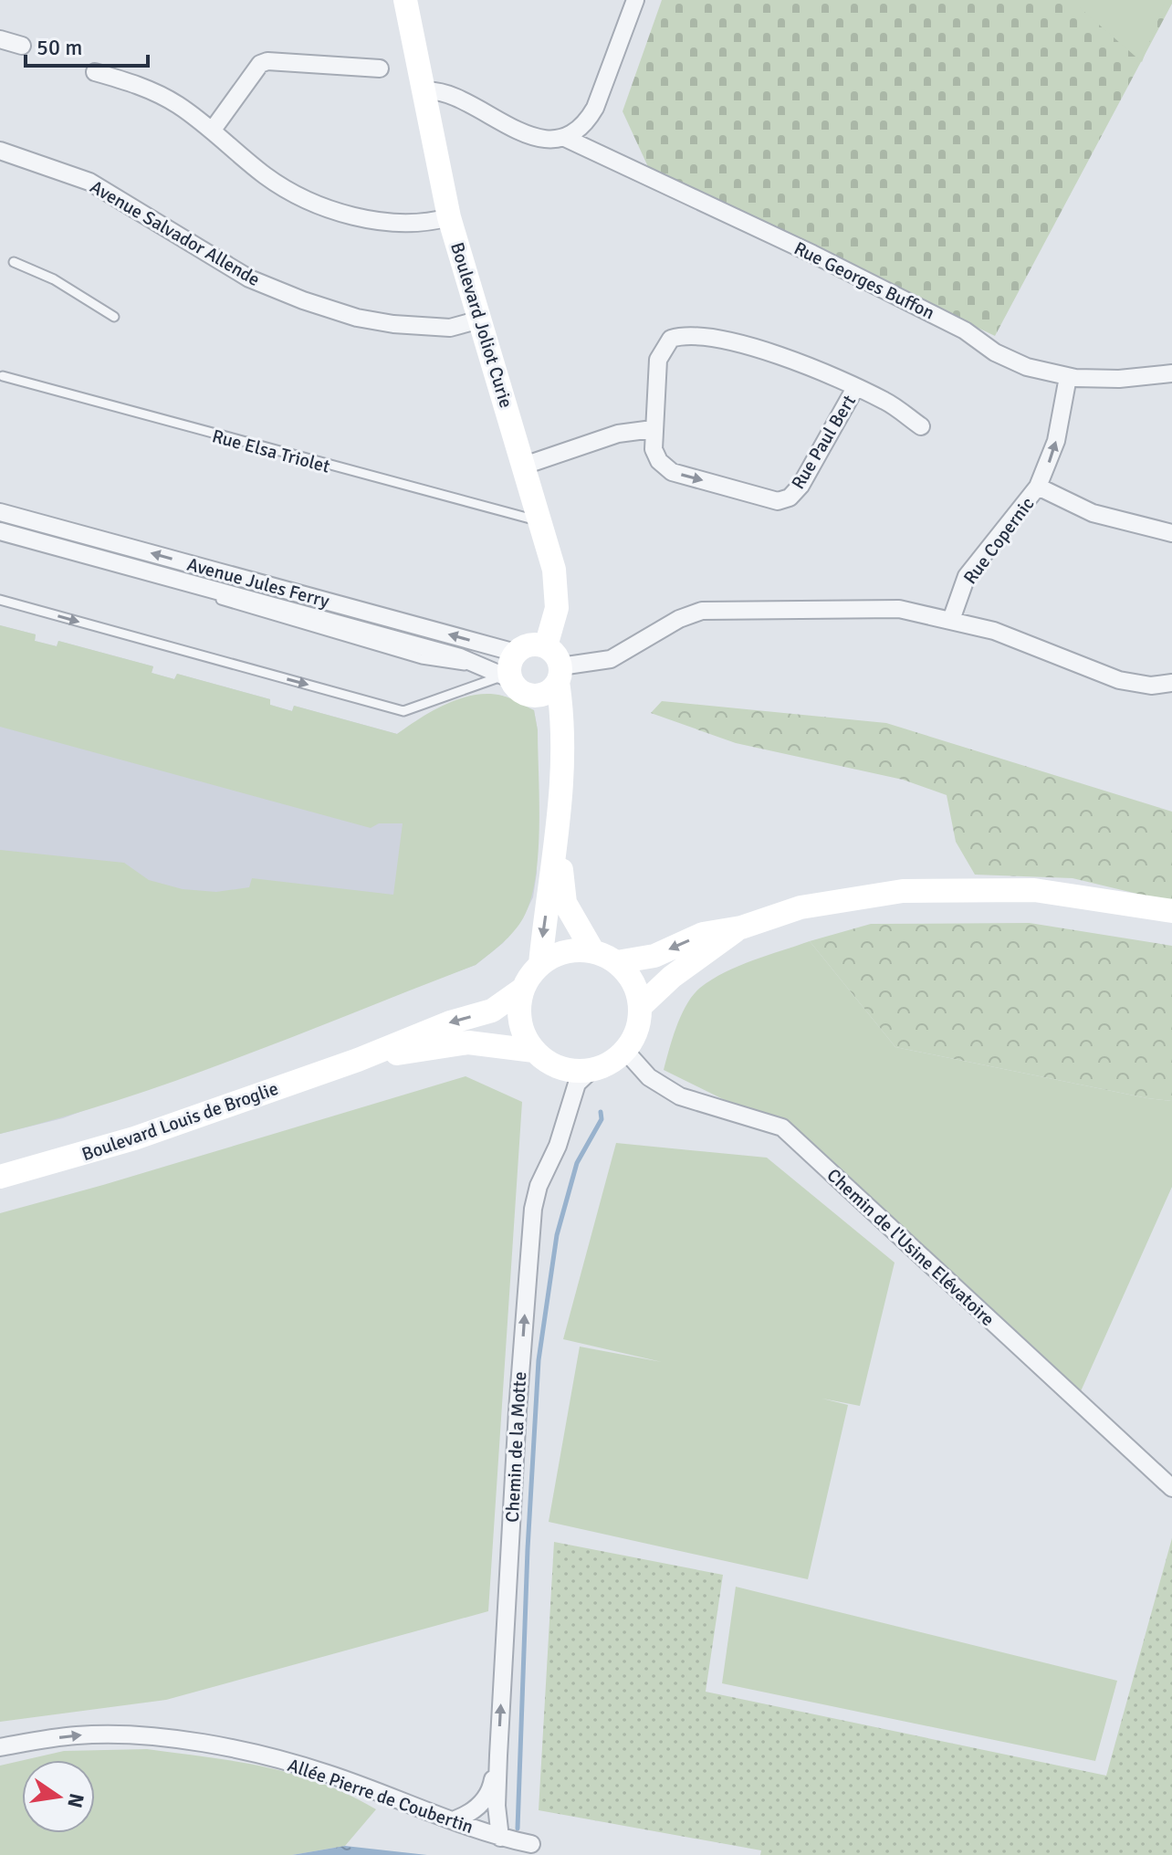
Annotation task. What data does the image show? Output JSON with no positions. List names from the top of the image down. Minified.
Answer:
{"streets":{"main road":["Boulevard Joliot Curie","Boulevard Louis de Broglie"],"street":["Avenue Salvador Allende","Rue Georges Buffon","Rue Paul Bert","Rue Copernic","Avenue Jules Ferry","Chemin de l'Usine Elévatoire","Chemin de la Motte","Allée Pierre de Coubertin"],"lane":["Rue Elsa Triolet"]},"crossings":[["Avenue Salvador Allende","Boulevard Joliot Curie"],["Rue Georges Buffon","Boulevard Joliot Curie"],["Rue Georges Buffon","Rue Copernic"],["Boulevard Joliot Curie","Rue Elsa Triolet"],["Boulevard Joliot Curie","Avenue Jules Ferry"],["Boulevard Louis de Broglie","Chemin de l'Usine Elévatoire"],["Boulevard Louis de Broglie","Chemin de la Motte"],["Chemin de l'Usine Elévatoire","Chemin de la Motte"],["Chemin de la Motte","Allée Pierre de Coubertin"]],"one_way":["Rue Copernic","Chemin de la Motte","Allée Pierre de Coubertin"],"scale_bar":"50 m","north":"right"}
